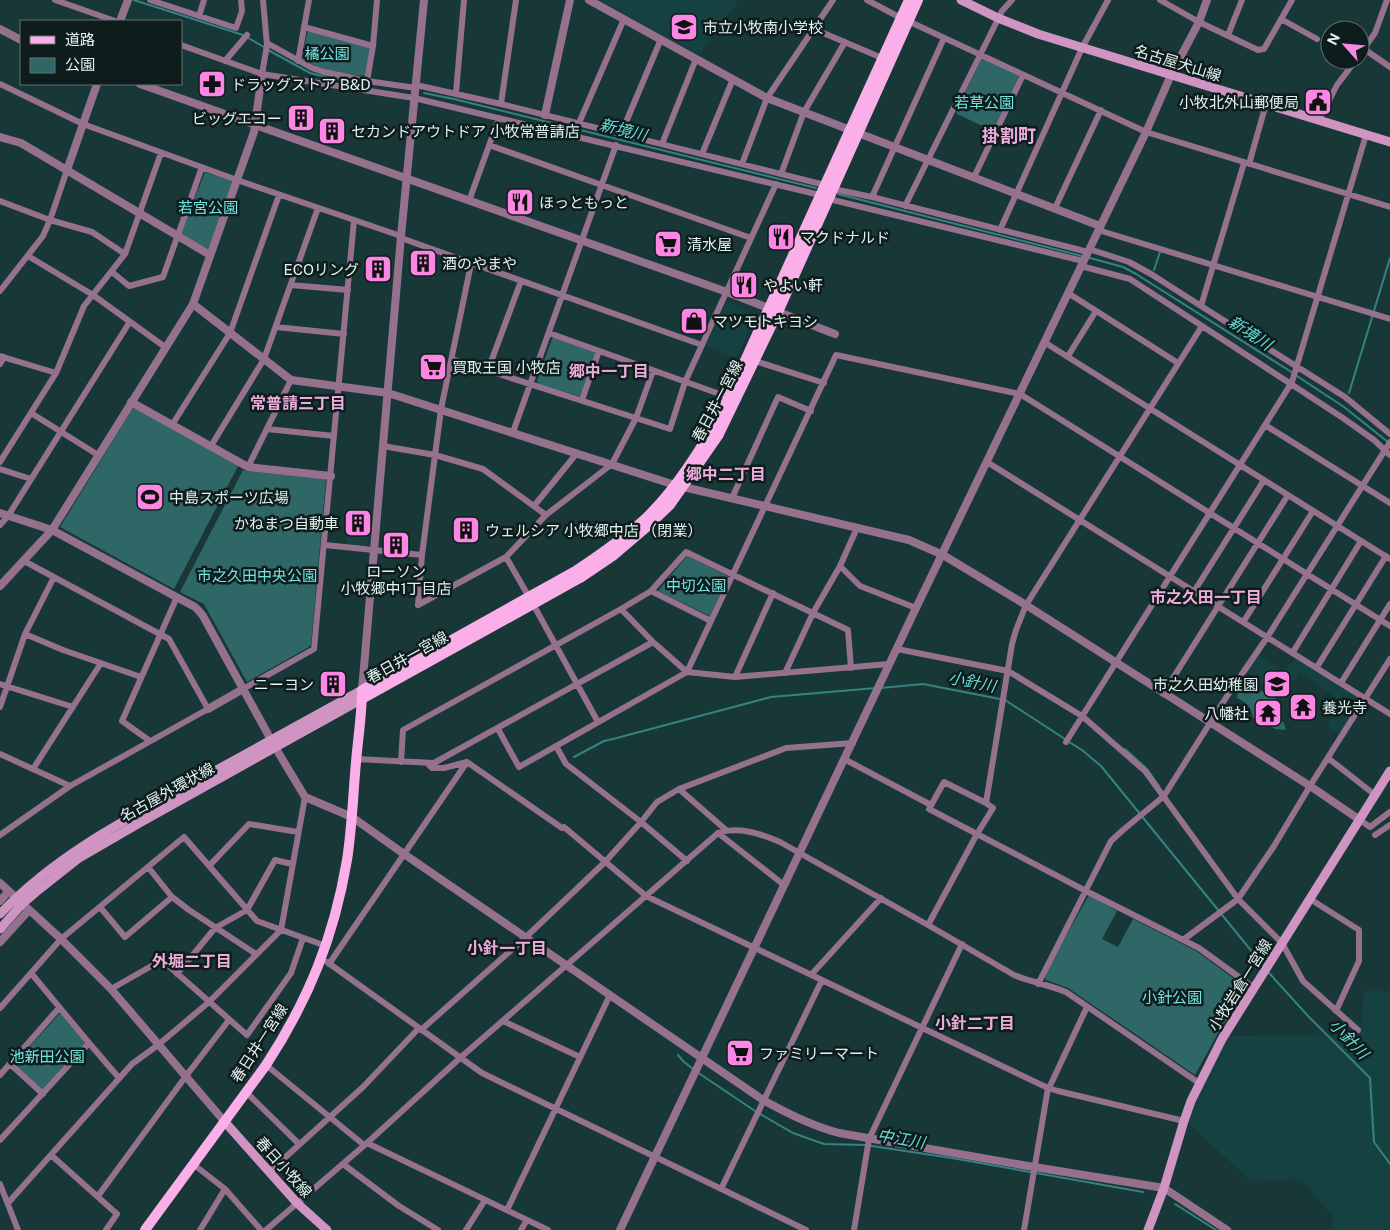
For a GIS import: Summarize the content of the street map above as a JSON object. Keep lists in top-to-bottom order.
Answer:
{
  "streets": {
    "main road": [
      "名古屋犬山線",
      "春日井一宮線",
      "名古屋外環状線",
      "小牧岩倉一宮線",
      "春日小牧線"
    ]
  },
  "crossings": [
    ["春日井一宮線", "名古屋外環状線"],
    ["春日井一宮線", "春日小牧線"]
  ],
  "districts": [
    "掛割町",
    "郷中一丁目",
    "常普請三丁目",
    "郷中二丁目",
    "市之久田一丁目",
    "小針一丁目",
    "外堀二丁目",
    "小針二丁目"
  ],
  "water": ["新境川", "小針川", "中江川"],
  "parks": [
    "橘公園",
    "若草公園",
    "若宮公園",
    "市之久田中央公園",
    "中切公園",
    "小針公園",
    "池新田公園"
  ],
  "places": {
    "school or university": ["市立小牧南小学校", "市之久田幼稚園"],
    "pharmacy": ["ドラッグストア B&D"],
    "public building": ["小牧北外山郵便局"],
    "building": [
      "ビッグエコー",
      "セカンドアウトドア 小牧常普請店",
      "酒のやまや",
      "ECOリング",
      "かねまつ自動車",
      "ウェルシア 小牧郷中店 （閉業）",
      "ローソン 小牧郷中1丁目店",
      "ニーヨン"
    ],
    "restaurant": ["ほっともっと", "マクドナルド", "やよい軒"],
    "supermarket": ["清水屋", "買取王国 小牧店", "ファミリーマート"],
    "shop": ["マツモトキヨシ"],
    "sports": ["中島スポーツ広場"],
    "temple": ["養光寺", "八幡社"]
  },
  "legend": ["道路", "公園"],
  "north": "top left"
}
